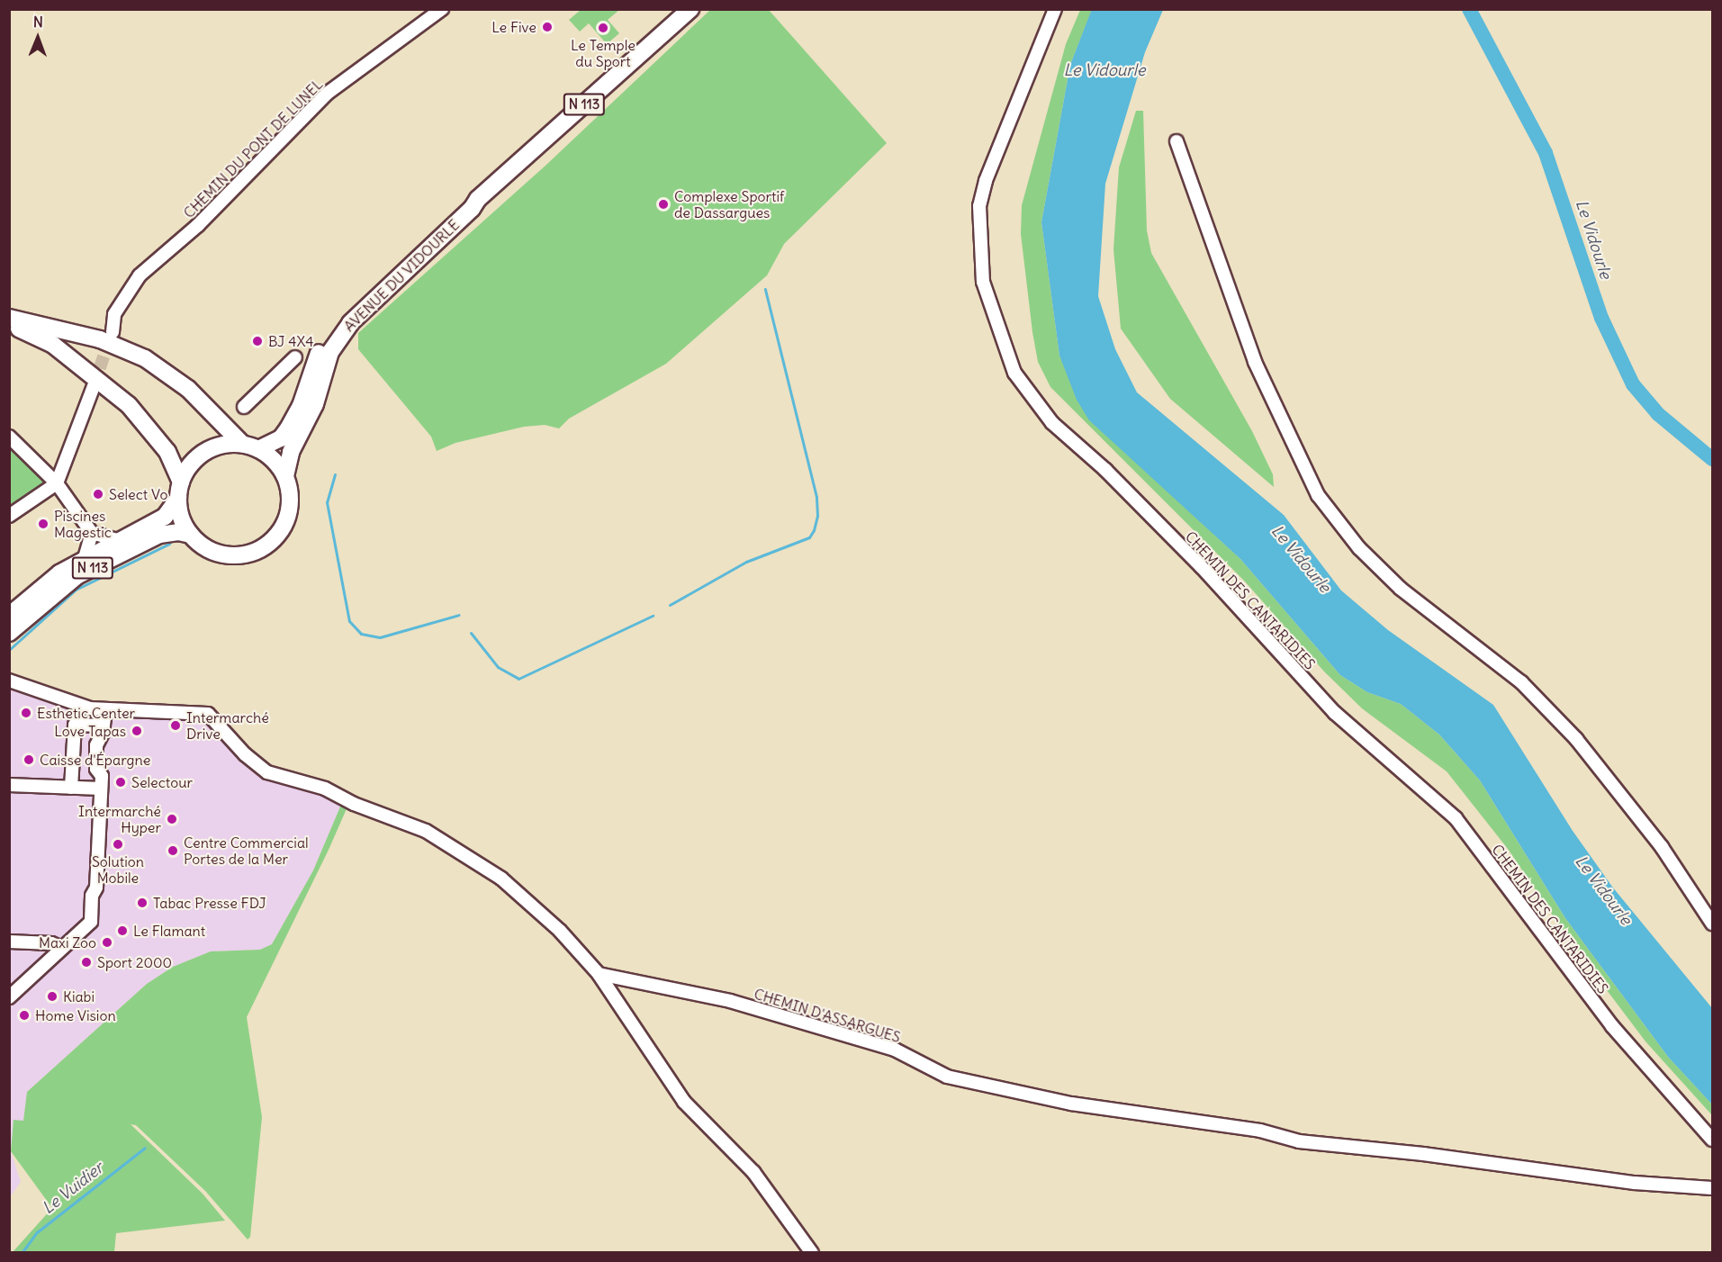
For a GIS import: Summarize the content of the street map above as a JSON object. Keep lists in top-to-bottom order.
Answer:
{
  "streets": {
    "main road": ["N 113", "AVENUE DU VIDOURLE"],
    "street": ["CHEMIN DU PONT DE LUNEL", "CHEMIN DES CANTARIDIES", "CHEMIN D'ASSARGUES"]
  },
  "crossings": [
    ["N 113", "AVENUE DU VIDOURLE"]
  ],
  "water": ["Le Vidourle", "Le Vuidier"],
  "places": [
    "Le Five",
    "Le Temple du Sport",
    "Complexe Sportif de Dassargues",
    "BJ 4X4",
    "Select Vo",
    "Piscines Magestic",
    "Esthetic Center",
    "Intermarché Drive",
    "Love Tapas",
    "Caisse d'Épargne",
    "Selectour",
    "Intermarché Hyper",
    "Solution Mobile",
    "Centre Commercial Portes de la Mer",
    "Tabac Presse FDJ",
    "Le Flamant",
    "Maxi Zoo",
    "Sport 2000",
    "Kiabi",
    "Home Vision"
  ],
  "north": "top"
}
